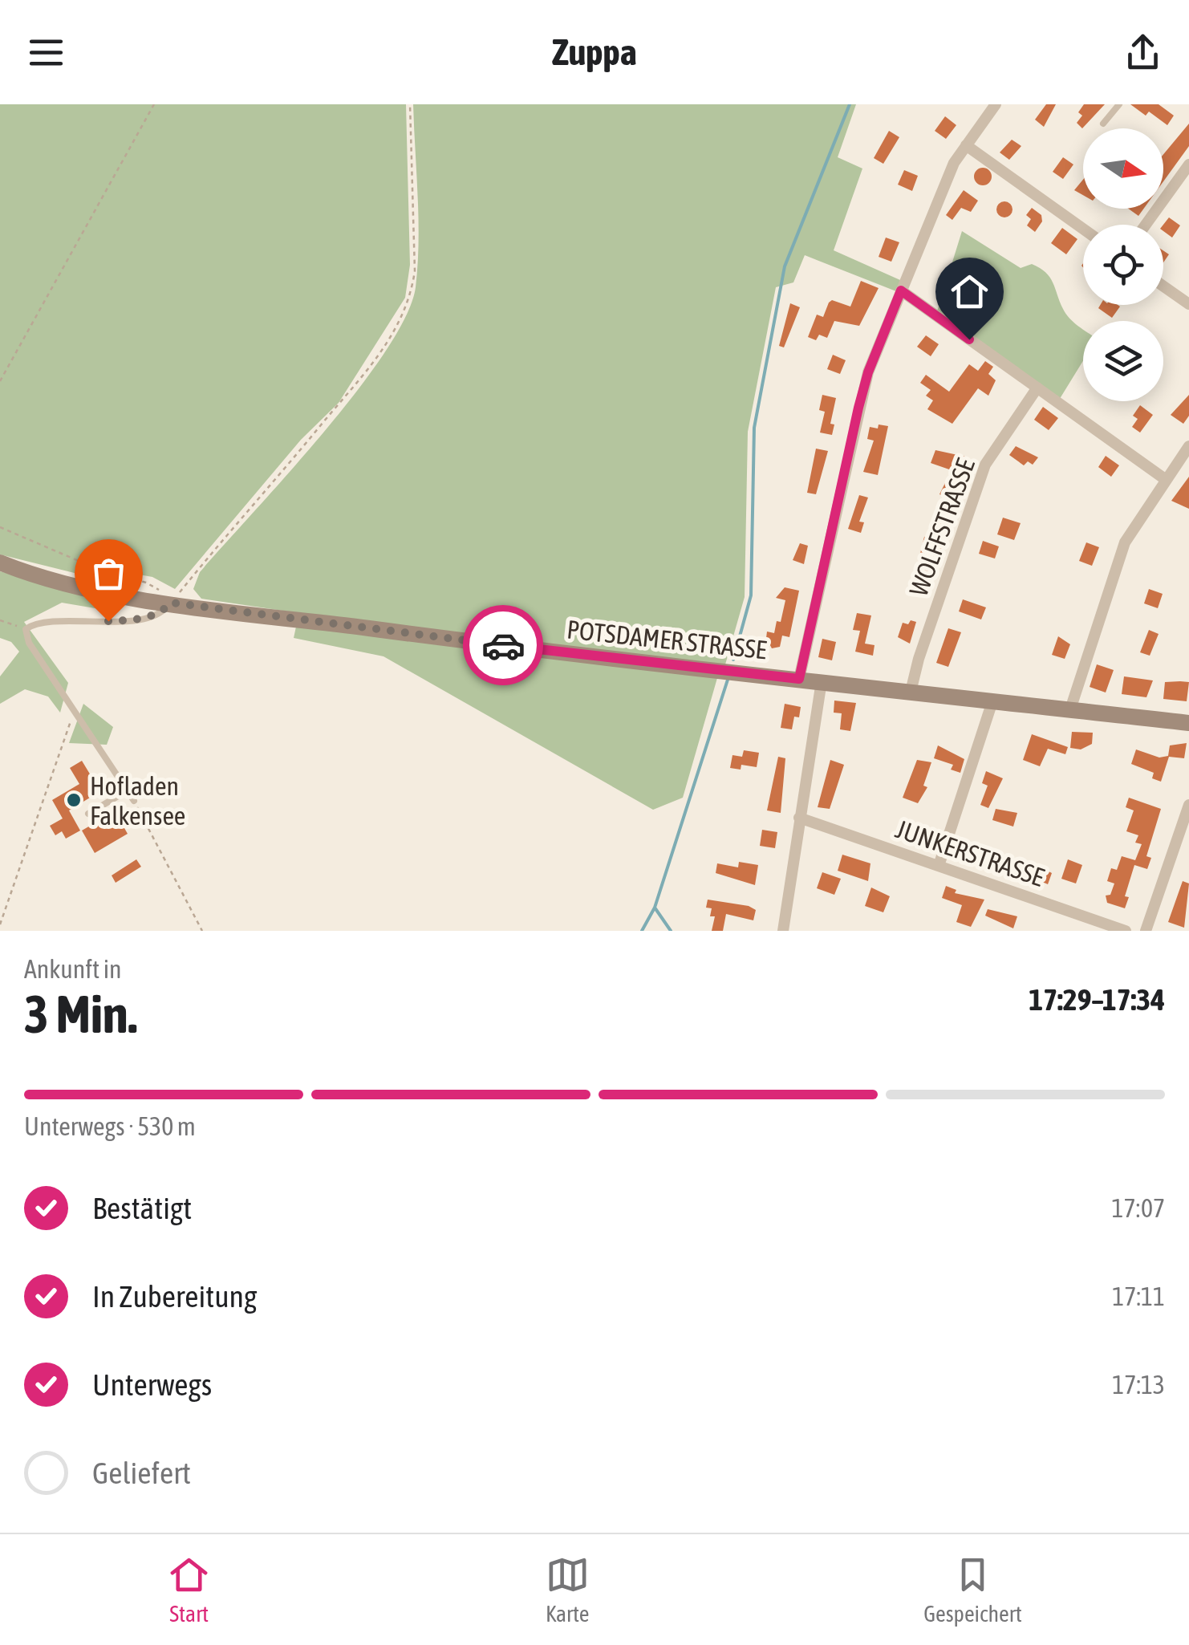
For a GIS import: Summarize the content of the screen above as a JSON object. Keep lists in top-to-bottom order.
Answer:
{
  "streets": {
    "street": ["WOLFFSTRASSE", "POTSDAMER STRASSE", "JUNKERSTRASSE"]
  },
  "crossings": [
    ["WOLFFSTRASSE", "POTSDAMER STRASSE"]
  ],
  "places": ["Hofladen Falkensee"],
  "north": "right",
  "page": {
    "header": "Zuppa",
    "heading": ["3 Min.", "Ankunft in", "17:29–17:34"],
    "bar": "Unterwegs · 530 m",
    "list": [
      ["Bestätigt", "17:07"],
      ["In Zubereitung", "17:11"],
      ["Unterwegs", "17:13"],
      "Geliefert"
    ],
    "tabs": ["Start", "Karte", "Gespeichert"]
  }
}
